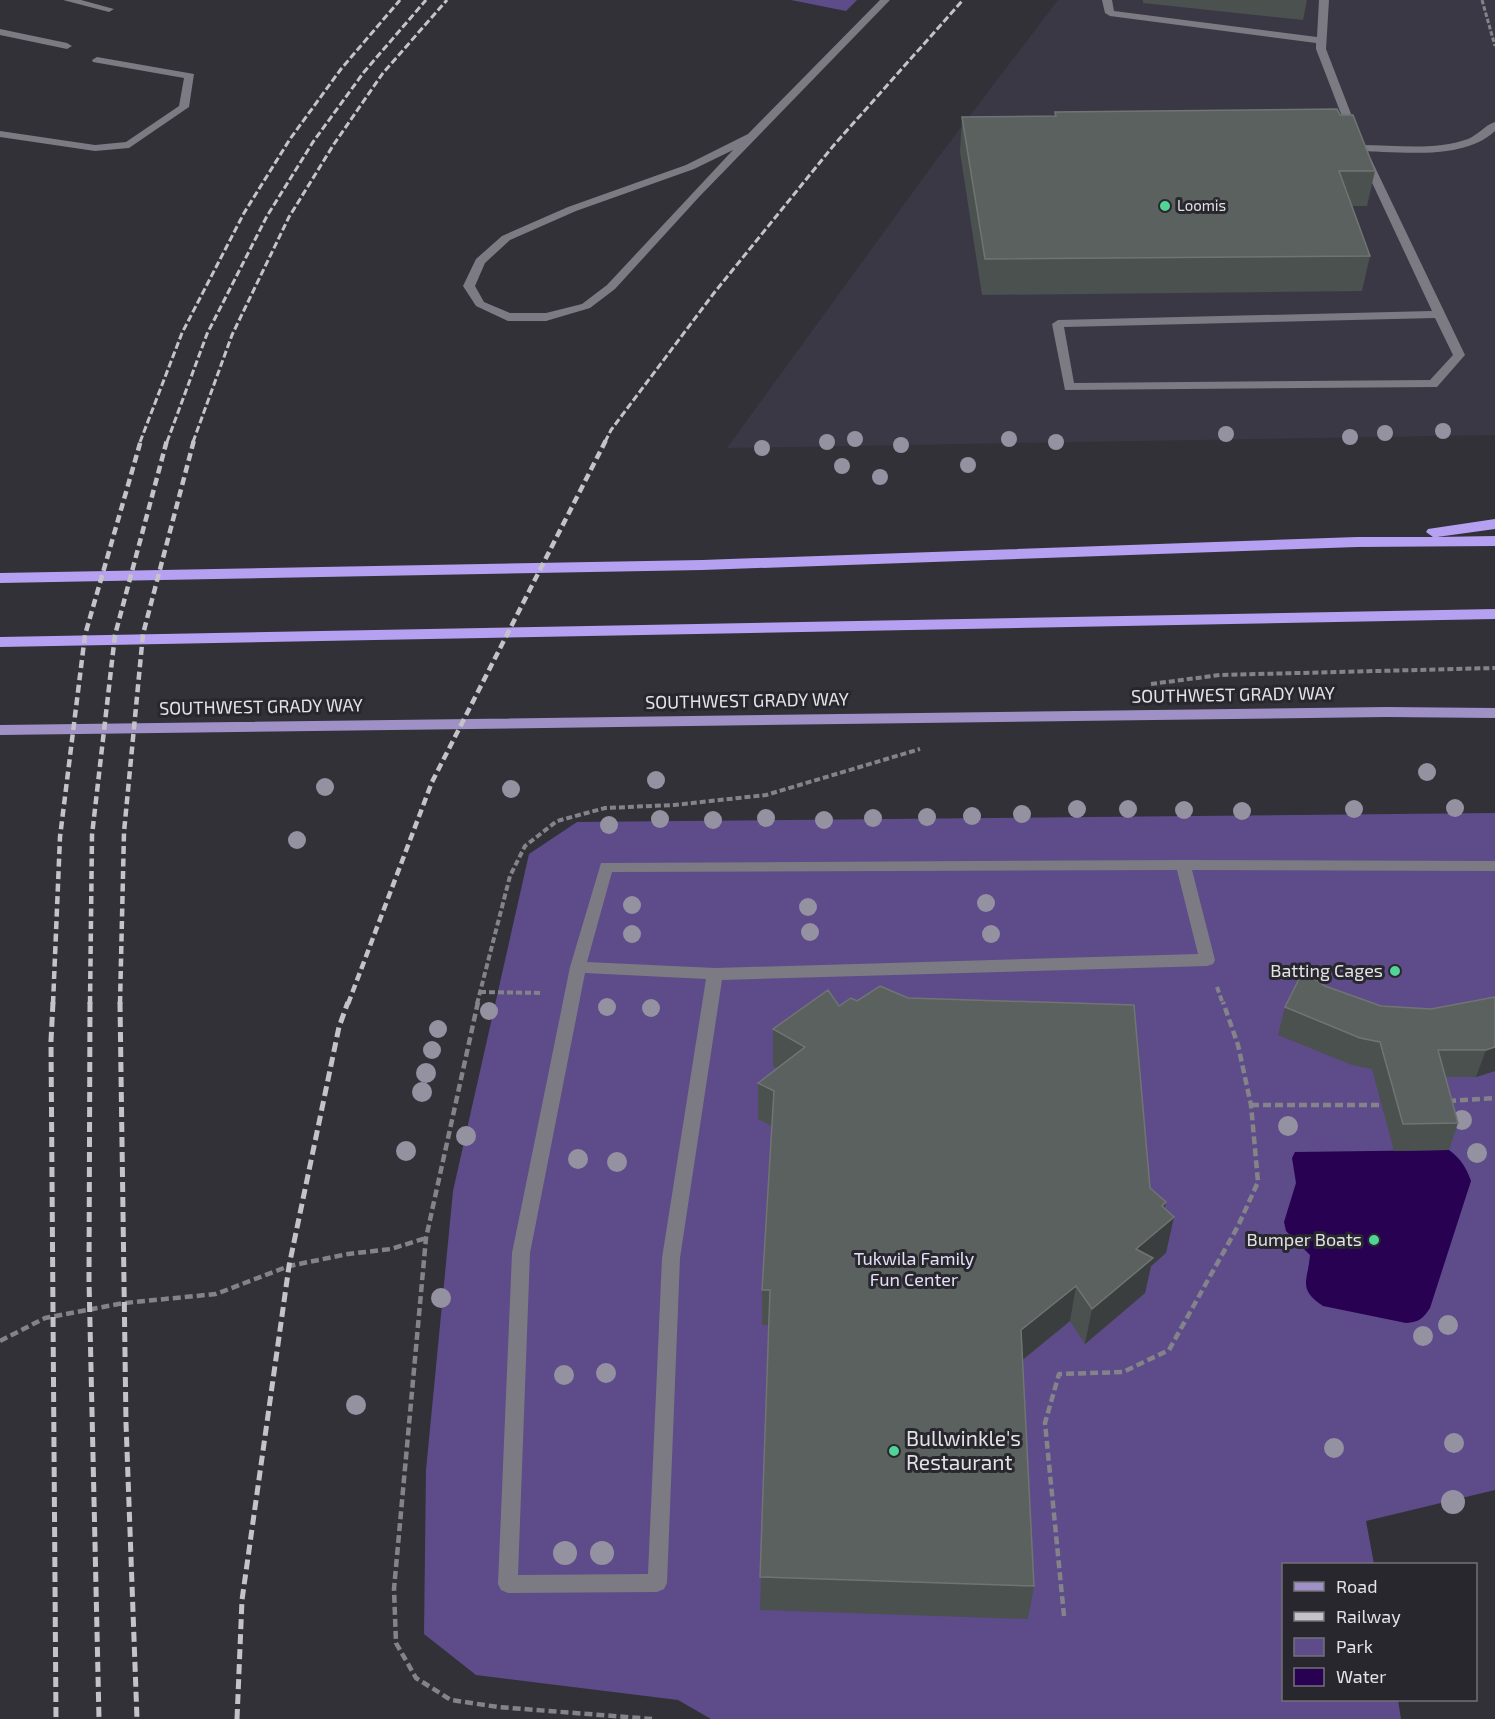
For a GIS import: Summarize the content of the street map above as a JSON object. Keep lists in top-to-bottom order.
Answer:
{
  "streets": {
    "main road": ["SOUTHWEST GRADY WAY"]
  },
  "parks": ["Tukwila Family Fun Center"],
  "places": [
    "Loomis",
    "Batting Cages",
    "Bumper Boats",
    "Bullwinkle's Restaurant"
  ],
  "legend": [
    "Road",
    "Railway",
    "Park",
    "Water"
  ]
}
